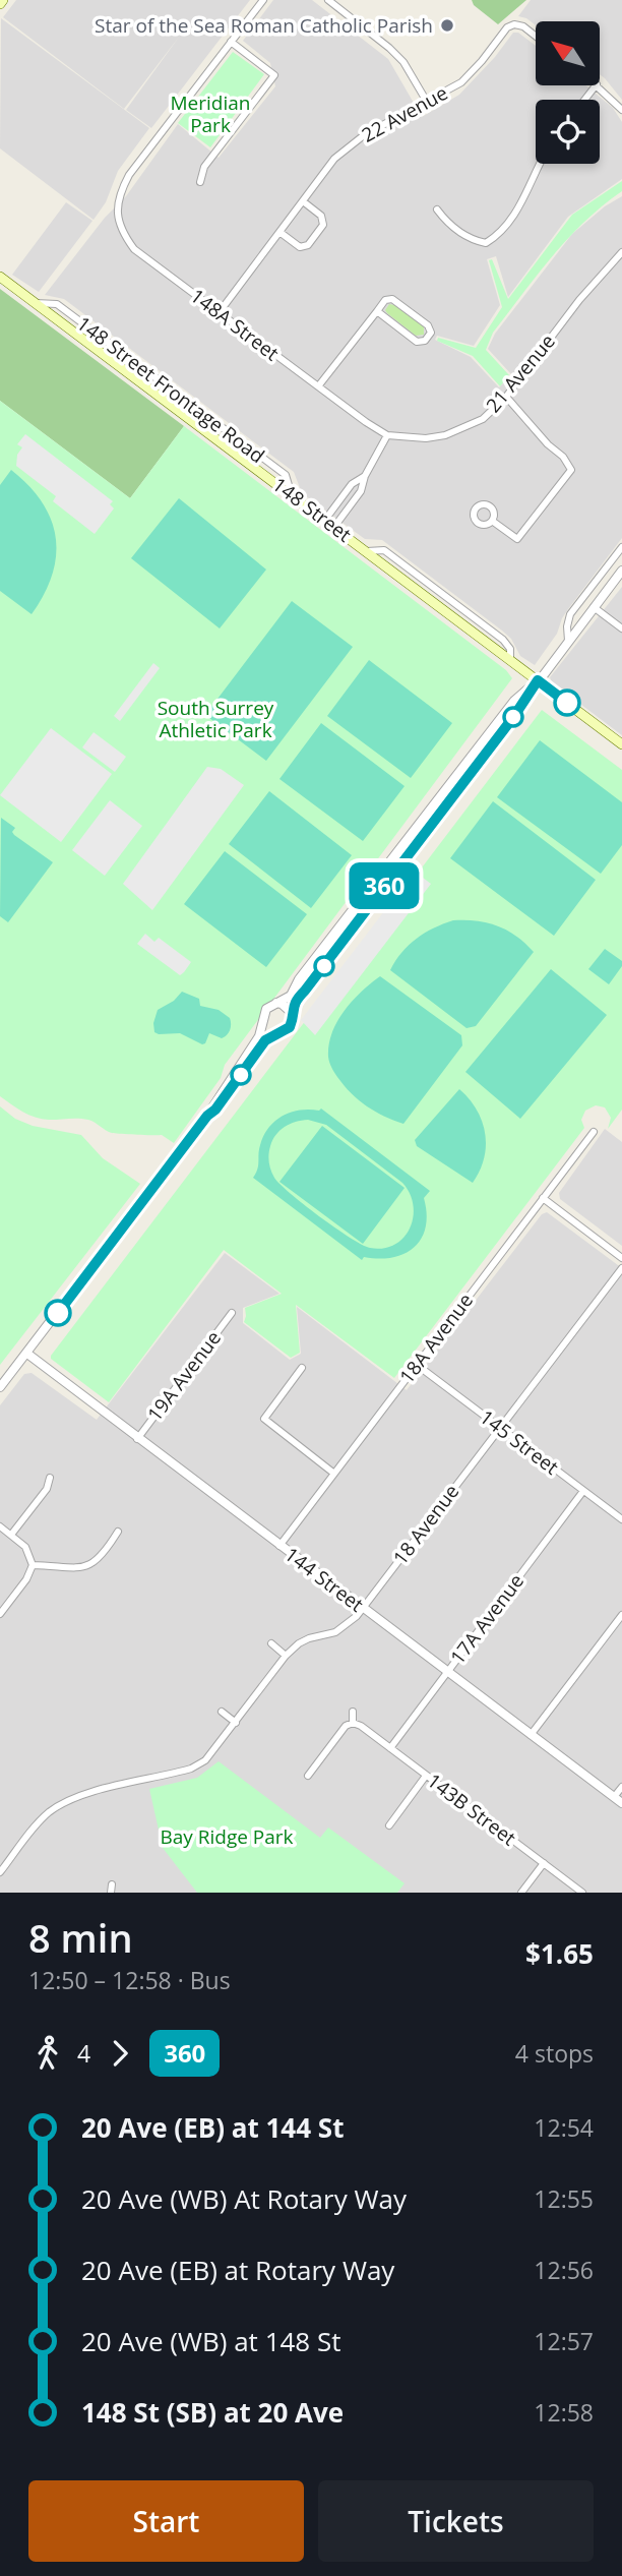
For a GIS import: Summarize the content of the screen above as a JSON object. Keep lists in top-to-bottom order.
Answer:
{
  "streets": {
    "main road": ["148 Street"],
    "street": [
      "22 Avenue",
      "148A Street",
      "21 Avenue",
      "18A Avenue",
      "19A Avenue",
      "145 Street",
      "18 Avenue",
      "144 Street",
      "17A Avenue",
      "143B Street"
    ]
  },
  "crossings": [
    ["22 Avenue", "148A Street"],
    ["148A Street", "21 Avenue"],
    ["18A Avenue", "145 Street"],
    ["18A Avenue", "144 Street"],
    ["19A Avenue", "144 Street"],
    ["145 Street", "18 Avenue"],
    ["145 Street", "17A Avenue"],
    ["18 Avenue", "144 Street"],
    ["144 Street", "17A Avenue"],
    ["17A Avenue", "143B Street"]
  ],
  "parks": ["Meridian Park", "South Surrey Athletic Park", "Bay Ridge Park"],
  "places": ["Star of the Sea Roman Catholic Parish"],
  "lines": ["bus line 360"],
  "north": "top left",
  "page": {
    "on_map": "360",
    "heading": ["8 min", "12:50 – 12:58 · Bus", "$1.65"],
    "legs": ["4", "360", "4 stops"],
    "list": [
      {
        "name": "20 Ave (EB) at 144 St",
        "value": "12:54"
      },
      {
        "name": "20 Ave (WB) At Rotary Way",
        "value": "12:55"
      },
      {
        "name": "20 Ave (EB) at Rotary Way",
        "value": "12:56"
      },
      {
        "name": "20 Ave (WB) at 148 St",
        "value": "12:57"
      },
      {
        "name": "148 St (SB) at 20 Ave",
        "value": "12:58"
      }
    ],
    "buttons": ["Start", "Tickets"]
  }
}
